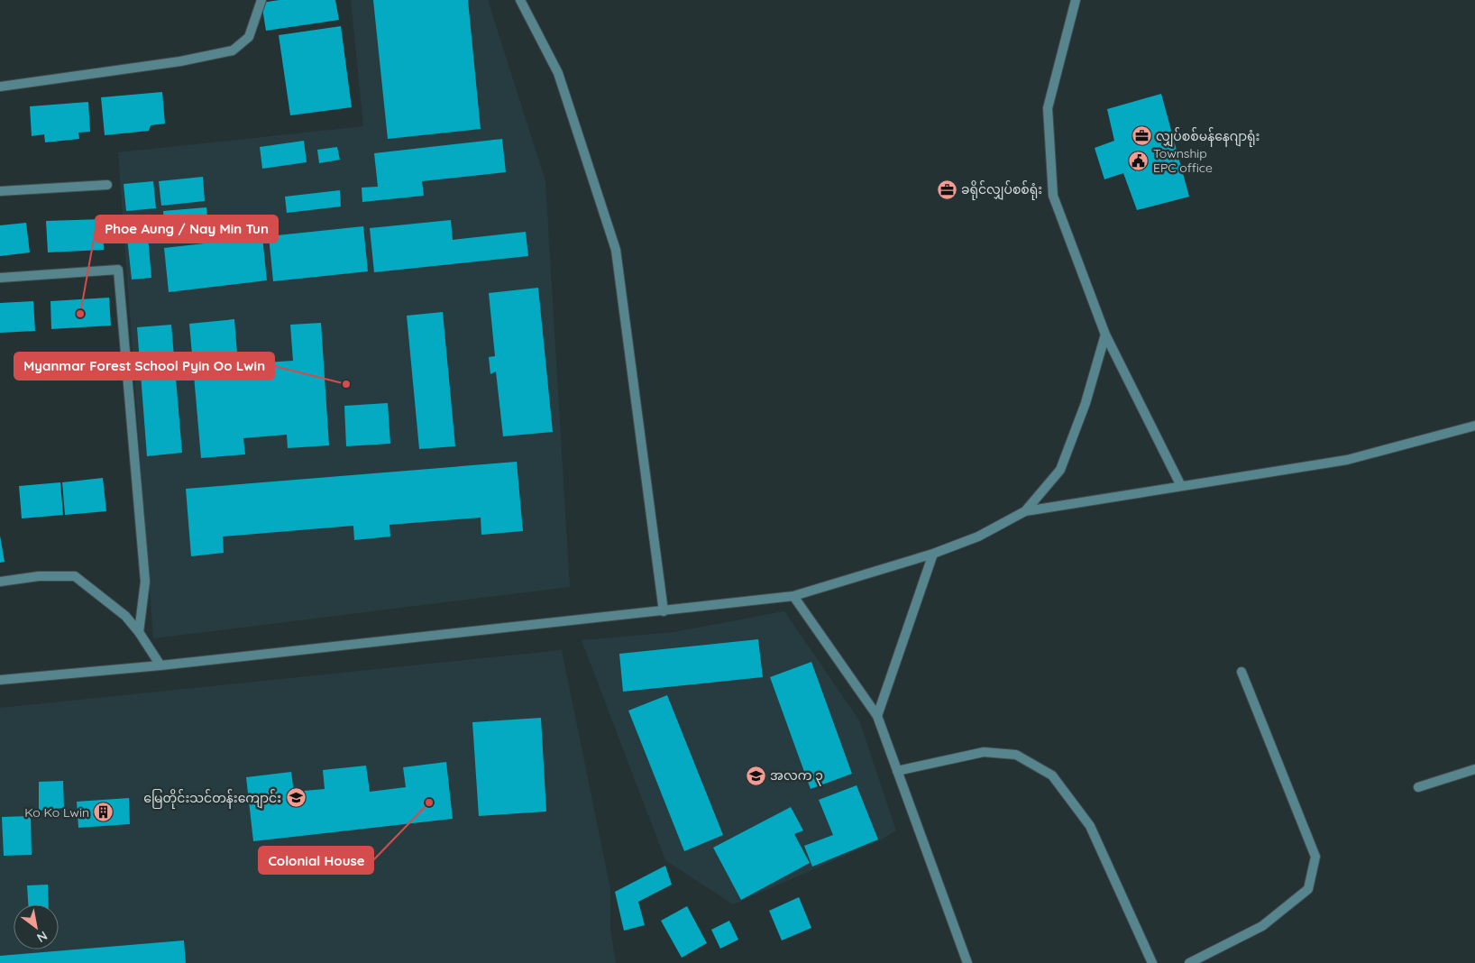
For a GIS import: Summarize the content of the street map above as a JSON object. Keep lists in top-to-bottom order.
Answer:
{
  "places": {
    "office": ["လျှပ်စစ်မန်နေဂျာရုံး", "ခရိုင်လျှပ်စစ်ရုံး"],
    "public building": ["Township EPC office"],
    "other": ["Phoe Aung / Nay Min Tun", "Myanmar Forest School Pyin Oo Lwin", "Colonial House"],
    "school or university": ["အလက ၃", "မြေတိုင်းသင်တန်းကျောင်း"],
    "building": ["Ko Ko Lwin"]
  },
  "north": "bottom right"
}
